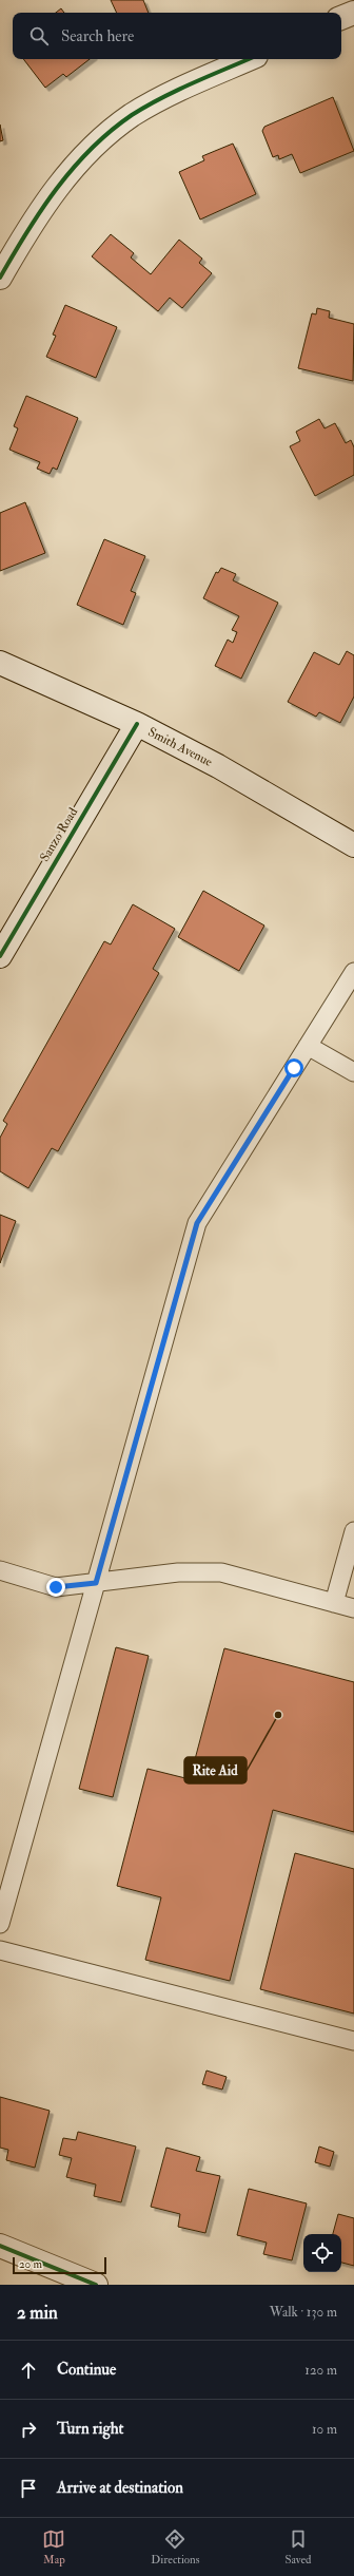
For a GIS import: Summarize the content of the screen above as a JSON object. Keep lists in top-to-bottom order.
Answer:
{
  "streets": {
    "street": ["Smith Avenue", "Sanzo Road"]
  },
  "crossings": [
    ["Smith Avenue", "Sanzo Road"]
  ],
  "places": ["Rite Aid"],
  "scale_bar": "20 m",
  "page": {
    "search": "Search here",
    "scale": "20 m",
    "heading": ["2 min", "Walk · 130 m"],
    "list": [
      ["Continue", "120 m"],
      ["Turn right", "10 m"],
      "Arrive at destination"
    ],
    "nav": ["Map", "Directions", "Saved"]
  }
}
